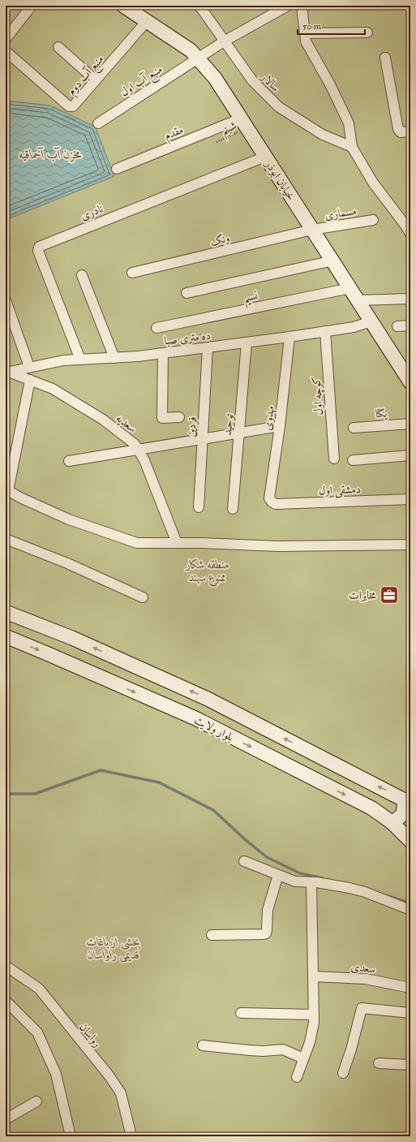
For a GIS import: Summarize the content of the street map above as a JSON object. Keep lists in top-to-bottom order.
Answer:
{
  "streets": {
    "main road": ["خیابان ابوذر", "بلوار ولایت"],
    "street": [
      "منبع آب دوم",
      "منبع آب اول",
      "سالار",
      "مقدم",
      "نادری",
      "مسماری",
      "ونک",
      "نسیم",
      "ده متری صبا",
      "کوچه اول",
      "یکتا",
      "مهدوی",
      "سعدیه",
      "توحید",
      "فردین",
      "دمشقی اول",
      "سعدی",
      "رواسان"
    ],
    "path": ["شبنم"]
  },
  "crossings": [
    ["منبع آب دوم", "خیابان ابوذر"],
    ["منبع آب اول", "سالار"],
    ["منبع آب اول", "خیابان ابوذر"],
    ["شبنم", "مقدم"],
    ["شبنم", "خیابان ابوذر"],
    ["مقدم", "خیابان ابوذر"],
    ["خیابان ابوذر", "نادری"],
    ["خیابان ابوذر", "مسماری"],
    ["خیابان ابوذر", "ونک"],
    ["خیابان ابوذر", "نسیم"],
    ["خیابان ابوذر", "ده متری صبا"],
    ["نادری", "ده متری صبا"],
    ["مسماری", "ونک"],
    ["ده متری صبا", "کوچه اول"],
    ["ده متری صبا", "مهدوی"],
    ["ده متری صبا", "سعدیه"],
    ["ده متری صبا", "توحید"],
    ["ده متری صبا", "فردین"],
    ["مهدوی", "دمشقی اول"]
  ],
  "water": ["مخزن آب آخماقیه"],
  "parks": ["منطقه شکار ممنوع سهند", "بخشی از باغات قدیمی راواسان"],
  "places": {
    "office": ["مخابرات"]
  },
  "scale_bar": "50 m"
}
